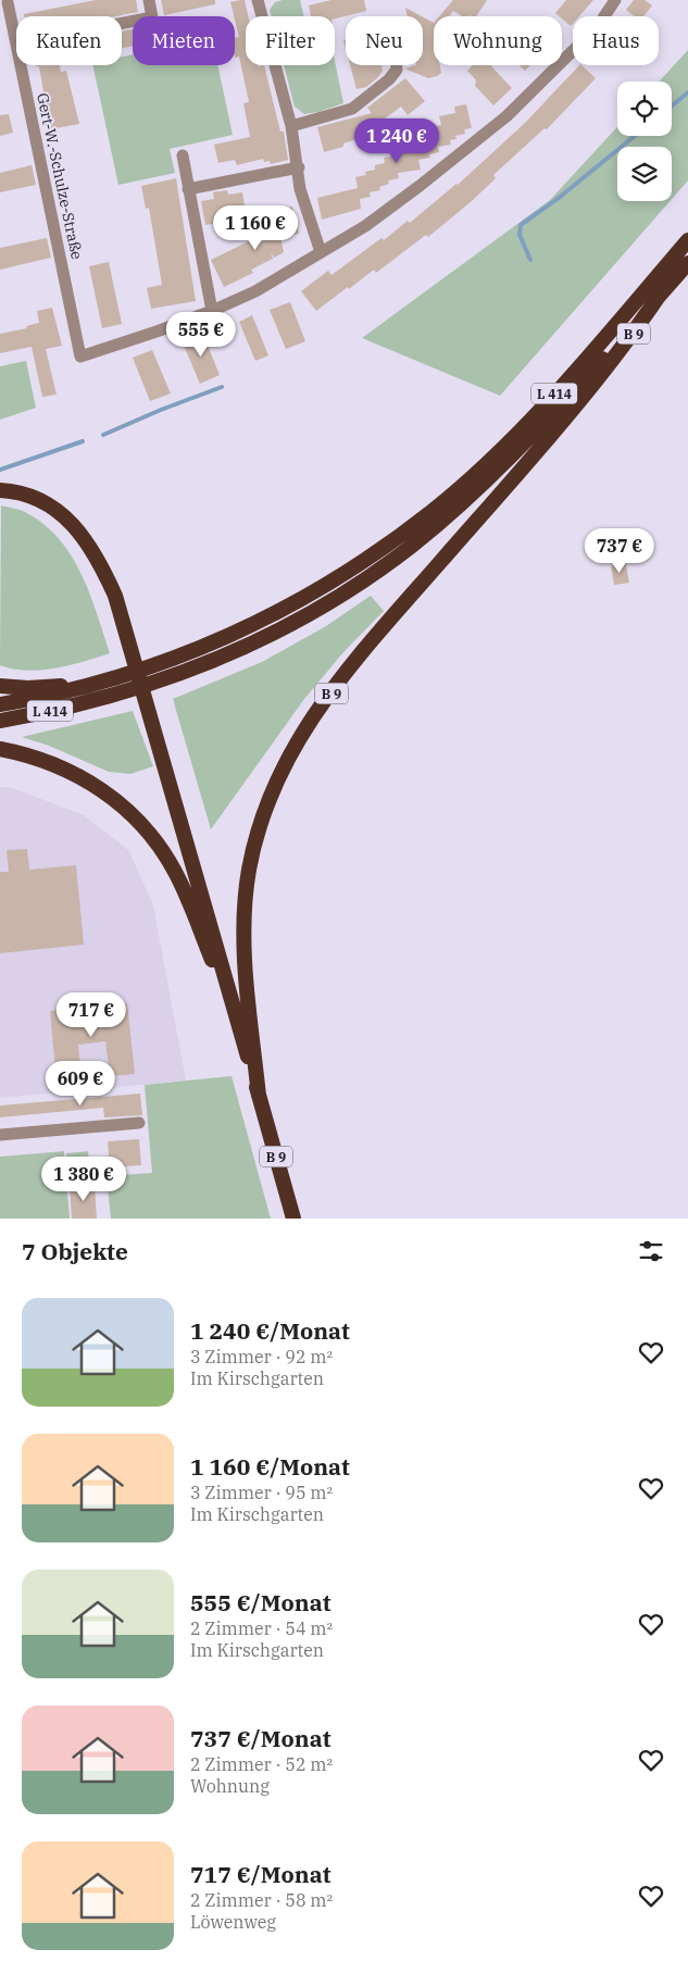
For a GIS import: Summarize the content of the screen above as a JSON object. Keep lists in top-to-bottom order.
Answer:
{
  "streets": {
    "highway": ["B 9", "L 414"],
    "street": ["Gert-W.-Schulze-Straße"]
  },
  "crossings": [
    ["B 9", "L 414"]
  ],
  "page": {
    "chip": [
      "Kaufen",
      "Mieten",
      "Filter",
      "Neu",
      "Wohnung",
      "Haus"
    ],
    "price": [
      "1 240 €",
      "1 160 €",
      "555 €",
      "737 €",
      "717 €",
      "609 €",
      "1 380 €"
    ],
    "heading": "7 Objekte",
    "list": [
      {
        "name": "1 240 €/Monat",
        "note": "3 Zimmer · 92 m² · Im Kirschgarten"
      },
      {
        "name": "1 160 €/Monat",
        "note": "3 Zimmer · 95 m² · Im Kirschgarten"
      },
      {
        "name": "555 €/Monat",
        "note": "2 Zimmer · 54 m² · Im Kirschgarten"
      },
      {
        "name": "737 €/Monat",
        "note": "2 Zimmer · 52 m² · Wohnung"
      },
      {
        "name": "717 €/Monat",
        "note": "2 Zimmer · 58 m² · Löwenweg"
      }
    ]
  }
}
